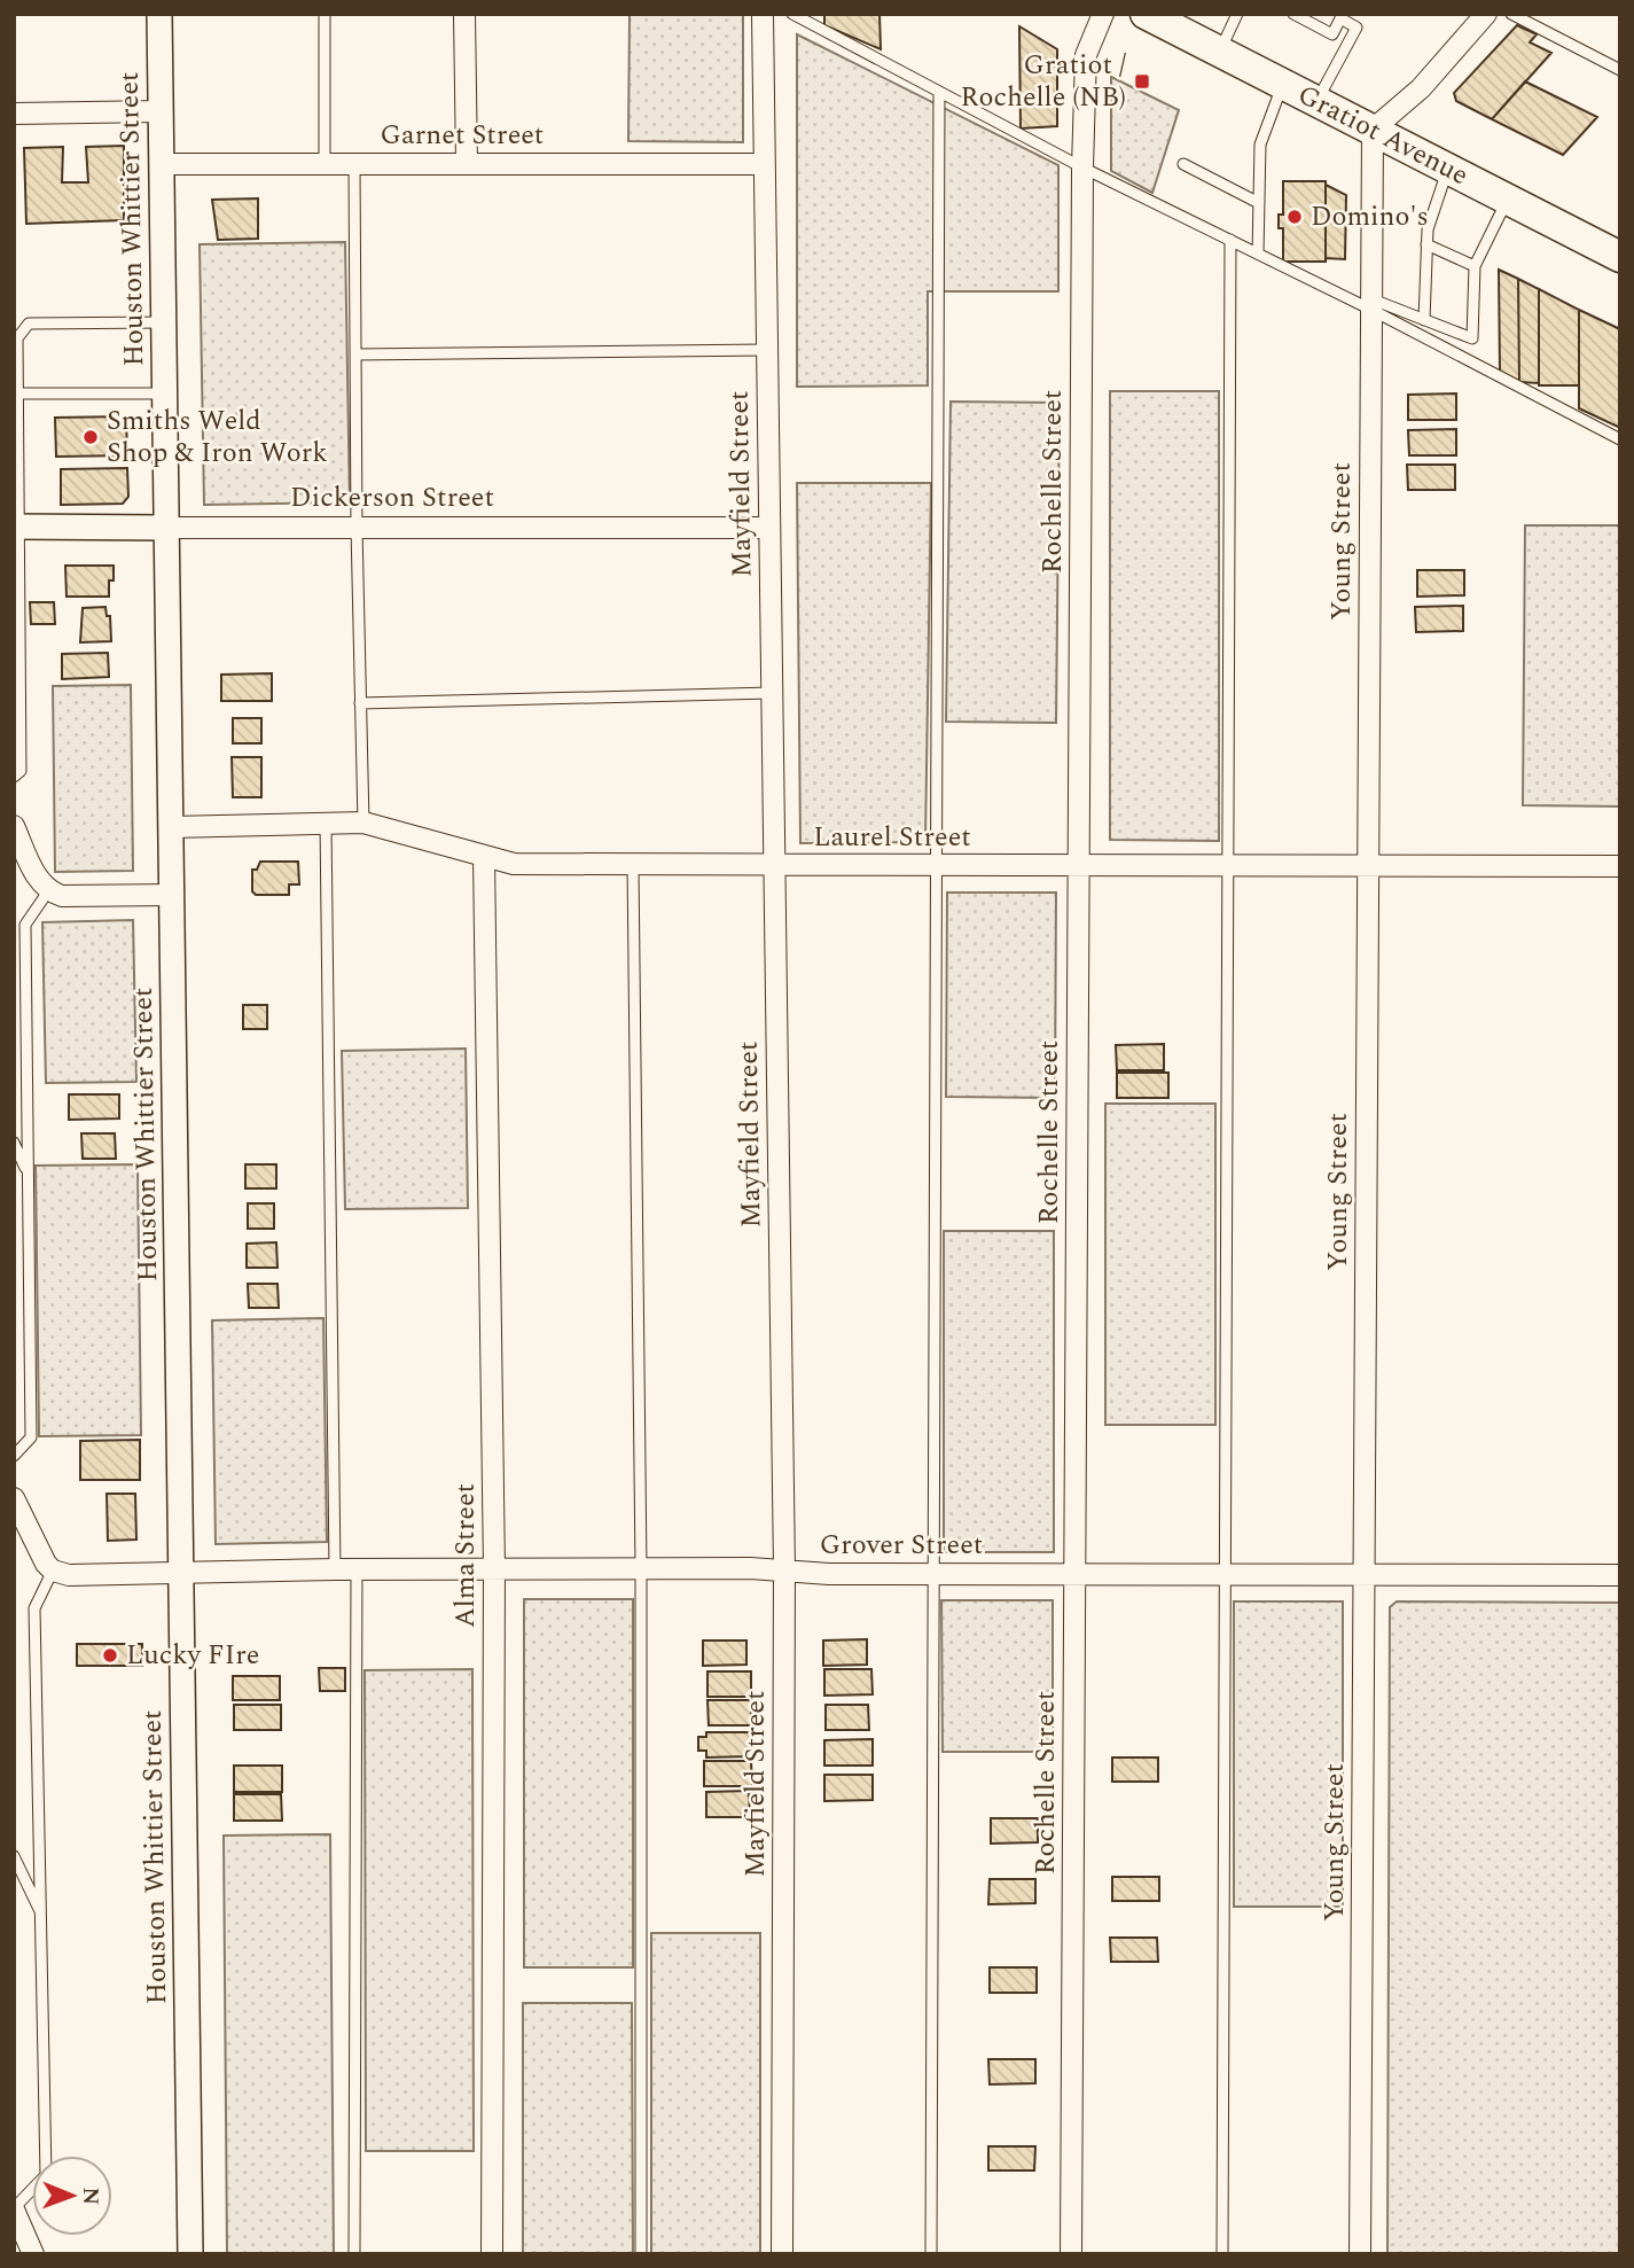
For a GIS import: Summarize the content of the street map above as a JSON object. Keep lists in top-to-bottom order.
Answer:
{
  "streets": {
    "main road": ["Gratiot Avenue"],
    "street": [
      "Garnet Street",
      "Houston Whittier Street",
      "Rochelle Street",
      "Mayfield Street",
      "Dickerson Street",
      "Young Street",
      "Laurel Street",
      "Grover Street",
      "Alma Street"
    ]
  },
  "crossings": [
    ["Garnet Street", "Houston Whittier Street"],
    ["Garnet Street", "Mayfield Street"],
    ["Gratiot Avenue", "Young Street"],
    ["Houston Whittier Street", "Dickerson Street"],
    ["Houston Whittier Street", "Laurel Street"],
    ["Houston Whittier Street", "Grover Street"],
    ["Rochelle Street", "Laurel Street"],
    ["Rochelle Street", "Grover Street"],
    ["Mayfield Street", "Dickerson Street"],
    ["Mayfield Street", "Laurel Street"],
    ["Mayfield Street", "Grover Street"],
    ["Young Street", "Laurel Street"],
    ["Young Street", "Grover Street"],
    ["Laurel Street", "Alma Street"],
    ["Grover Street", "Alma Street"]
  ],
  "places": {
    "transit": ["Gratiot / Rochelle (NB)"],
    "other": ["Domino's", "Smiths Weld Shop & Iron Work", "Lucky FIre"]
  },
  "north": "right"
}
